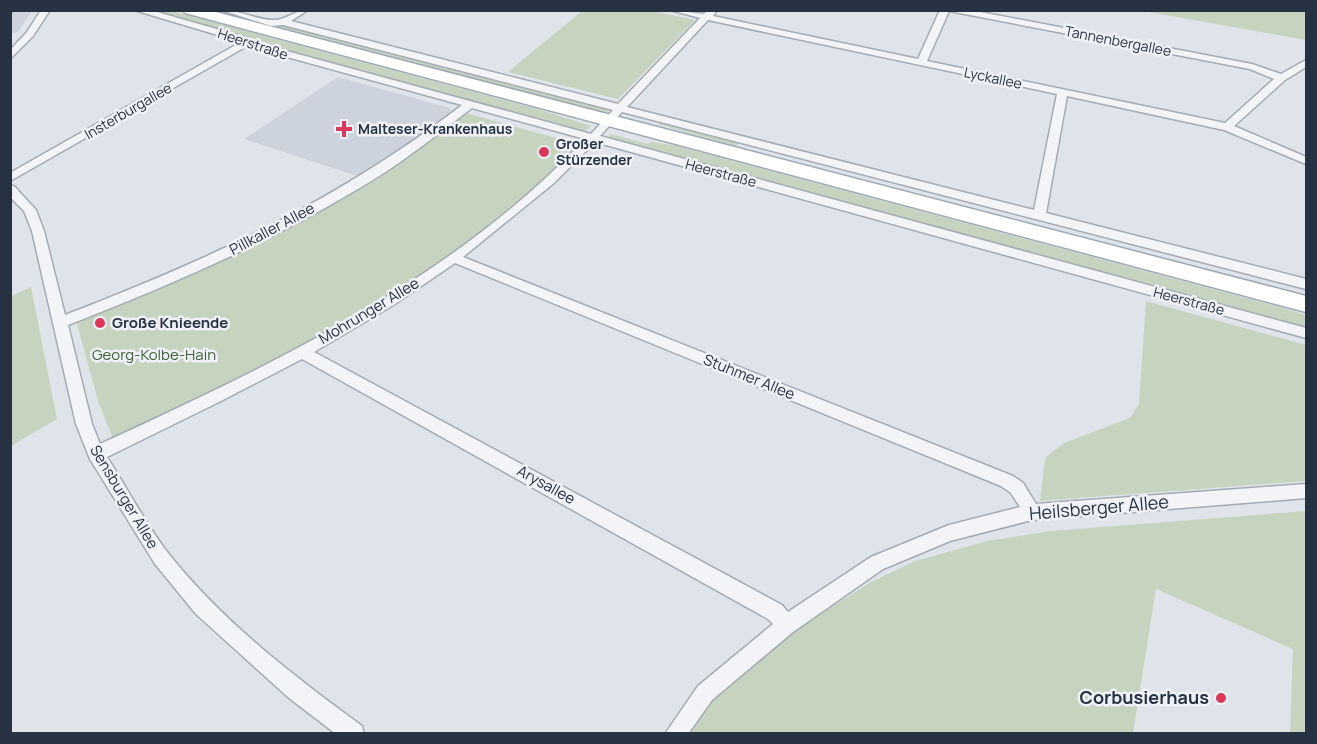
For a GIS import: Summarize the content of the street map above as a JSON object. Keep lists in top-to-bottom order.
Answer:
{
  "streets": {
    "main road": ["Heerstraße"],
    "street": [
      "Tannenbergallee",
      "Lyckallee",
      "Insterburgallee",
      "Pillkaller Allee",
      "Mohrunger Allee",
      "Stuhmer Allee",
      "Arysallee",
      "Sensburger Allee",
      "Heilsberger Allee"
    ]
  },
  "crossings": [
    ["Heerstraße", "Insterburgallee"],
    ["Heerstraße", "Pillkaller Allee"],
    ["Heerstraße", "Mohrunger Allee"],
    ["Lyckallee", "Mohrunger Allee"],
    ["Pillkaller Allee", "Sensburger Allee"],
    ["Mohrunger Allee", "Stuhmer Allee"],
    ["Mohrunger Allee", "Arysallee"],
    ["Mohrunger Allee", "Sensburger Allee"],
    ["Stuhmer Allee", "Heilsberger Allee"],
    ["Arysallee", "Heilsberger Allee"]
  ],
  "parks": ["Georg-Kolbe-Hain"],
  "places": {
    "health": ["Malteser-Krankenhaus"],
    "other": ["Großer Stürzender", "Große Knieende", "Corbusierhaus"]
  }
}
